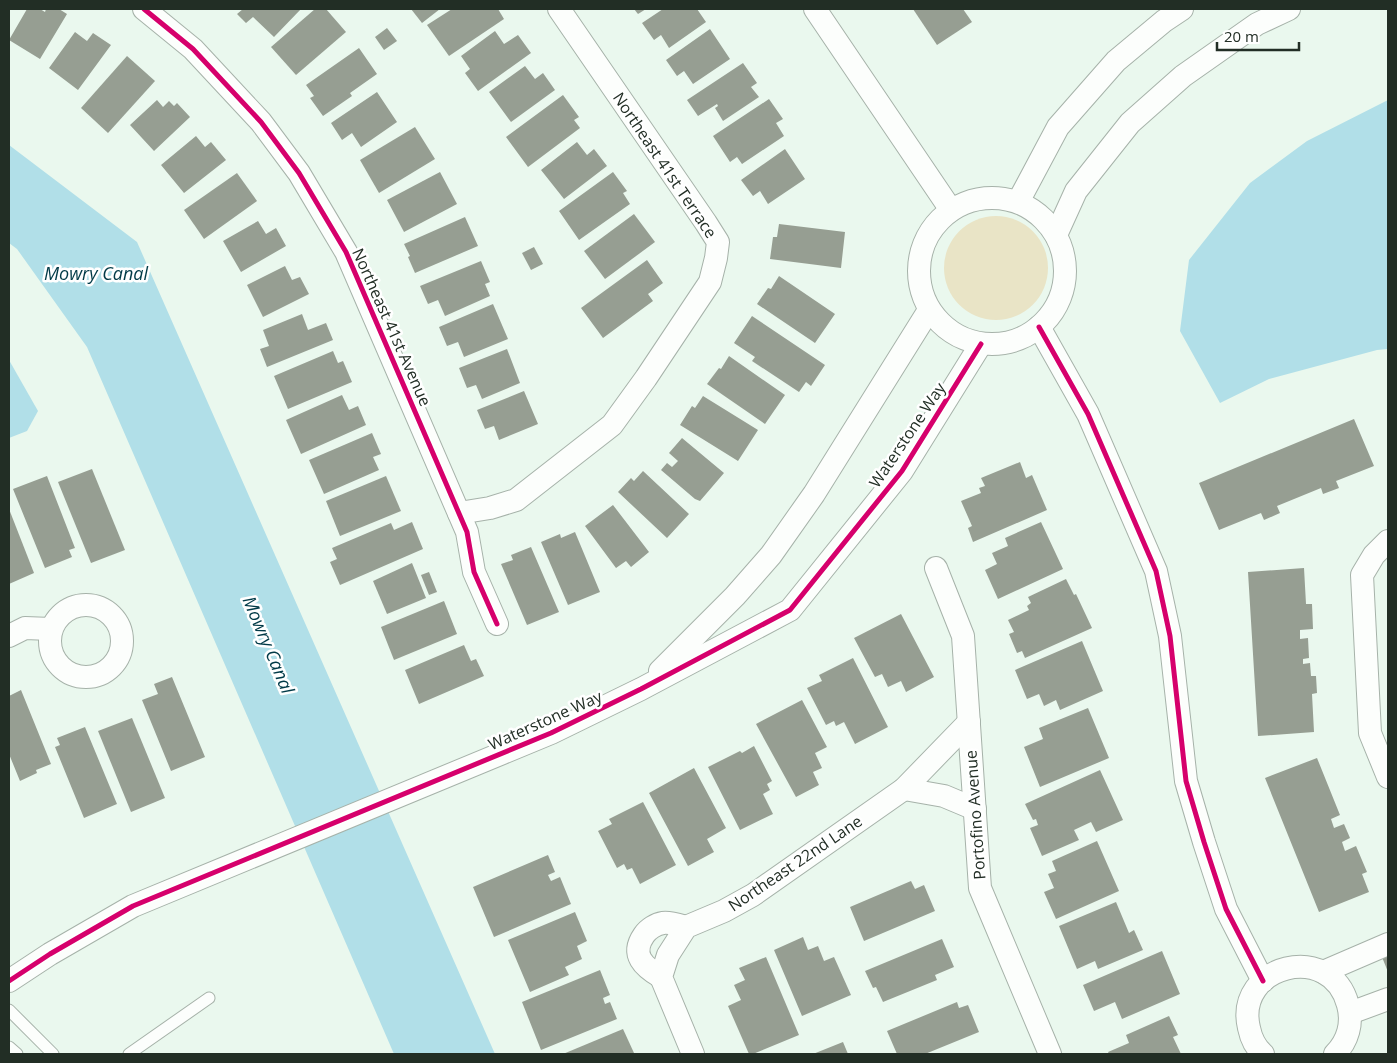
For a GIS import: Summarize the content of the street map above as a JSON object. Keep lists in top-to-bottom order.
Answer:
{
  "streets": {
    "street": [
      "Northeast 41st Terrace",
      "Northeast 41st Avenue",
      "Waterstone Way",
      "Portofino Avenue",
      "Northeast 22nd Lane"
    ]
  },
  "crossings": [
    ["Northeast 41st Terrace", "Northeast 41st Avenue"],
    ["Portofino Avenue", "Northeast 22nd Lane"]
  ],
  "water": ["Mowry Canal"],
  "scale_bar": "20 m"
}
